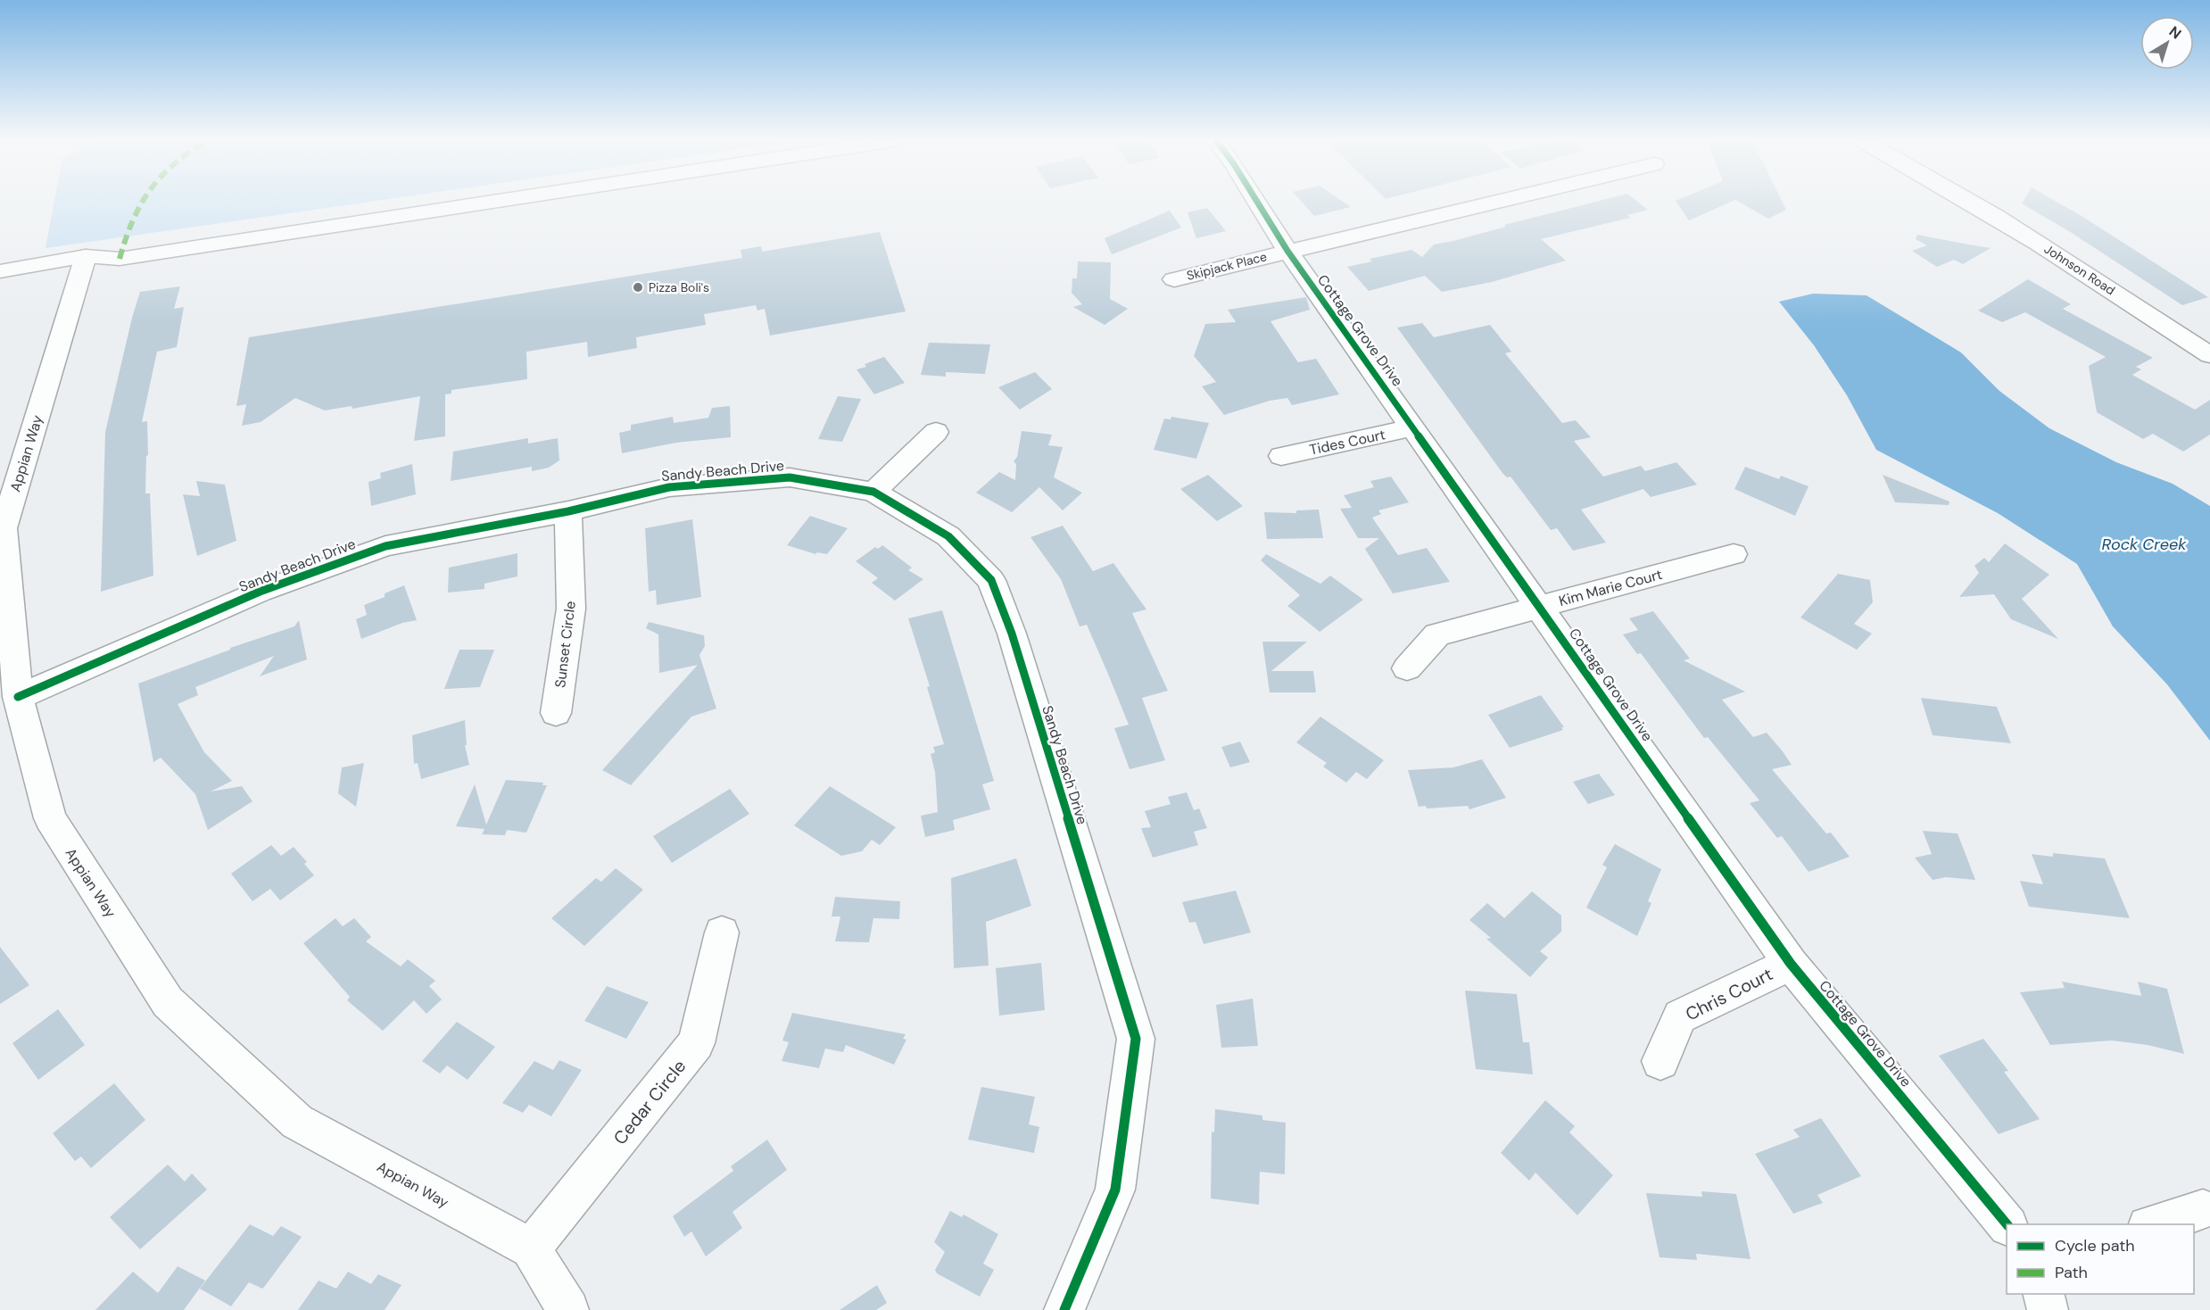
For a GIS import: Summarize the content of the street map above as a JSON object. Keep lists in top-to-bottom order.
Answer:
{
  "streets": {
    "street": [
      "Skipjack Place",
      "Johnson Road",
      "Cottage Grove Drive",
      "Tides Court",
      "Appian Way",
      "Sandy Beach Drive",
      "Kim Marie Court",
      "Sunset Circle",
      "Chris Court",
      "Cedar Circle"
    ]
  },
  "crossings": [
    ["Skipjack Place", "Cottage Grove Drive"],
    ["Cottage Grove Drive", "Tides Court"],
    ["Cottage Grove Drive", "Kim Marie Court"],
    ["Cottage Grove Drive", "Chris Court"],
    ["Appian Way", "Sandy Beach Drive"],
    ["Appian Way", "Cedar Circle"],
    ["Sandy Beach Drive", "Sunset Circle"]
  ],
  "water": ["Rock Creek"],
  "places": ["Pizza Boli's"],
  "legend": ["Cycle path", "Path"],
  "north": "top right"
}
